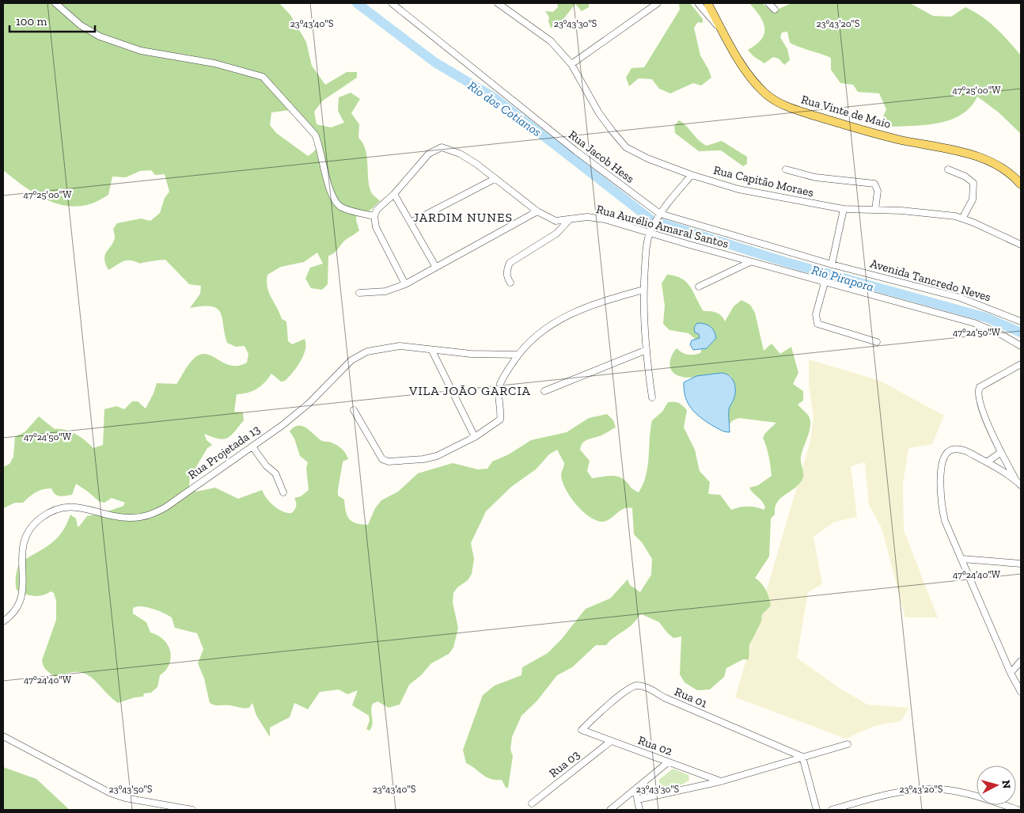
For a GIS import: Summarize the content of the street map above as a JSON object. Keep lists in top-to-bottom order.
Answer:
{
  "streets": {
    "main road": ["Rua Vinte de Maio"],
    "street": [
      "Rua Jacob Hess",
      "Rua Capitão Moraes",
      "Rua Aurélio Amaral Santos",
      "Avenida Tancredo Neves",
      "Rua Projetada 13",
      "Rua 01",
      "Rua 02",
      "Rua 03"
    ]
  },
  "crossings": [
    ["Rua Jacob Hess", "Avenida Tancredo Neves"],
    ["Rua 01", "Rua 02"],
    ["Rua 02", "Rua 03"]
  ],
  "districts": ["JARDIM NUNES", "VILA JOÃO GARCIA"],
  "water": ["Rio dos Cotianos", "Rio Pirapora"],
  "scale_bar": "100 m",
  "north": "right",
  "coordinates": [
    "23°43'40\"S",
    "23°43'30\"S",
    "23°43'20\"S",
    "47°25'00\"W",
    "47°24'50\"W",
    "47°24'40\"W",
    "23°43'50\"S"
  ]
}
